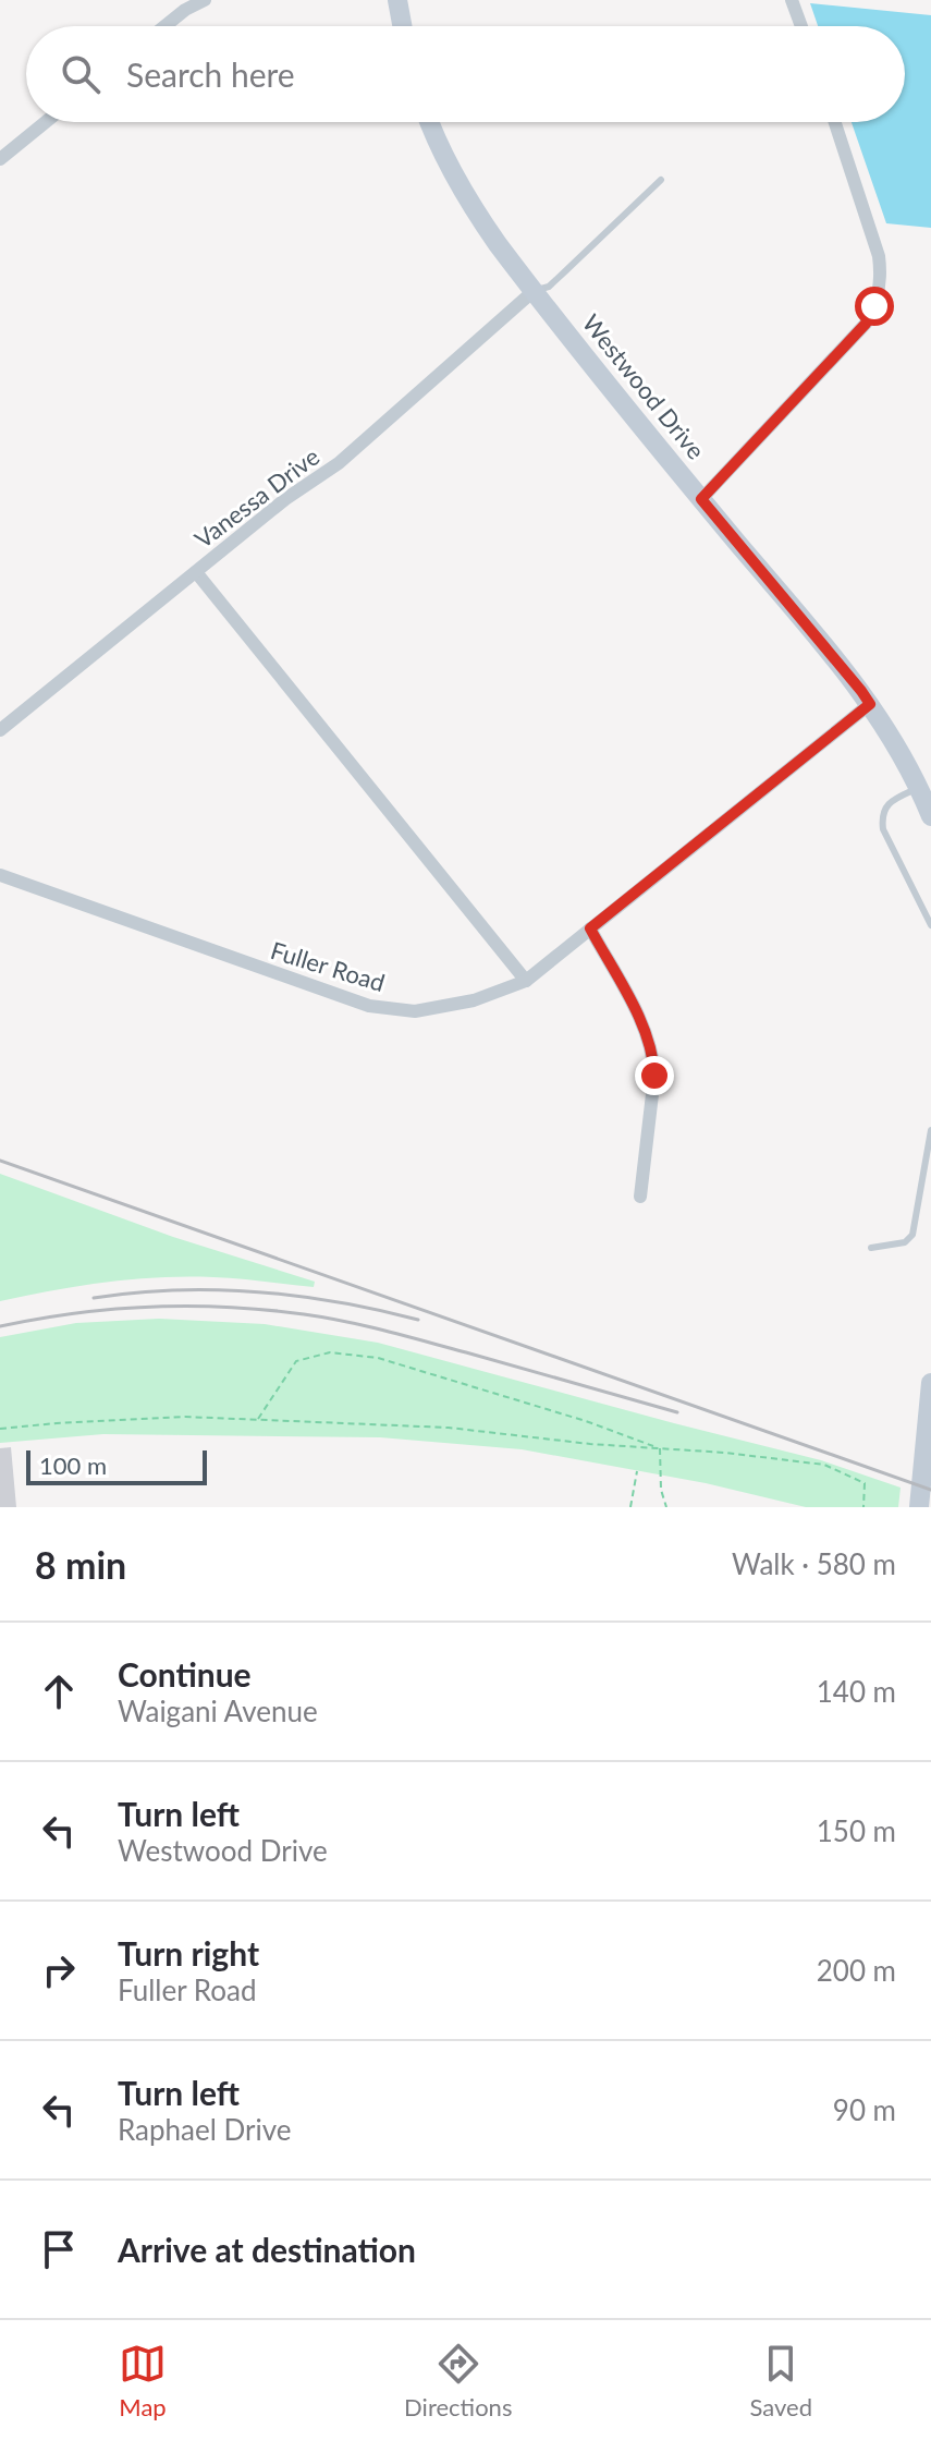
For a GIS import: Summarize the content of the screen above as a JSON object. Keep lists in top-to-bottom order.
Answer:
{
  "streets": {
    "main road": ["Westwood Drive"],
    "street": ["Vanessa Drive", "Fuller Road"]
  },
  "crossings": [
    ["Westwood Drive", "Vanessa Drive"],
    ["Westwood Drive", "Fuller Road"]
  ],
  "scale_bar": "100 m",
  "page": {
    "search": "Search here",
    "scale": "100 m",
    "heading": ["8 min", "Walk · 580 m"],
    "list": [
      ["Continue", "Waigani Avenue", "140 m"],
      ["Turn left", "Westwood Drive", "150 m"],
      ["Turn right", "Fuller Road", "200 m"],
      ["Turn left", "Raphael Drive", "90 m"],
      "Arrive at destination"
    ],
    "nav": ["Map", "Directions", "Saved"]
  }
}
